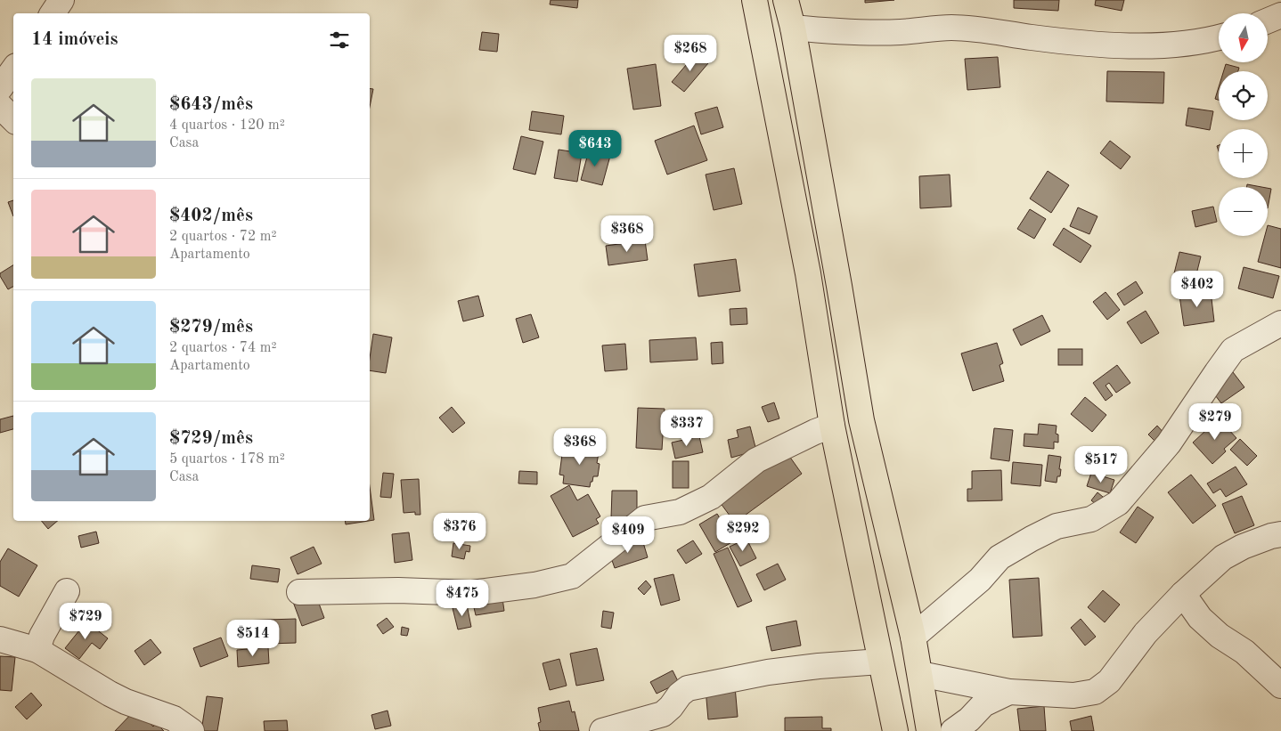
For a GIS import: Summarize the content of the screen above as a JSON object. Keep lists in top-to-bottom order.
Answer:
{
  "north": "bottom",
  "page": {
    "map_buttons": ["+", "−"],
    "heading": "14 imóveis",
    "price": [
      "$268",
      "$643",
      "$368",
      "$402",
      "$279",
      "$337",
      "$368",
      "$517",
      "$376",
      "$292",
      "$409",
      "$475",
      "$729",
      "$514"
    ],
    "list": [
      {
        "name": "$643/mês",
        "note": "4 quartos · 120 m² · Casa"
      },
      {
        "name": "$402/mês",
        "note": "2 quartos · 72 m² · Apartamento"
      },
      {
        "name": "$279/mês",
        "note": "2 quartos · 74 m² · Apartamento"
      },
      {
        "name": "$729/mês",
        "note": "5 quartos · 178 m² · Casa"
      }
    ]
  }
}
